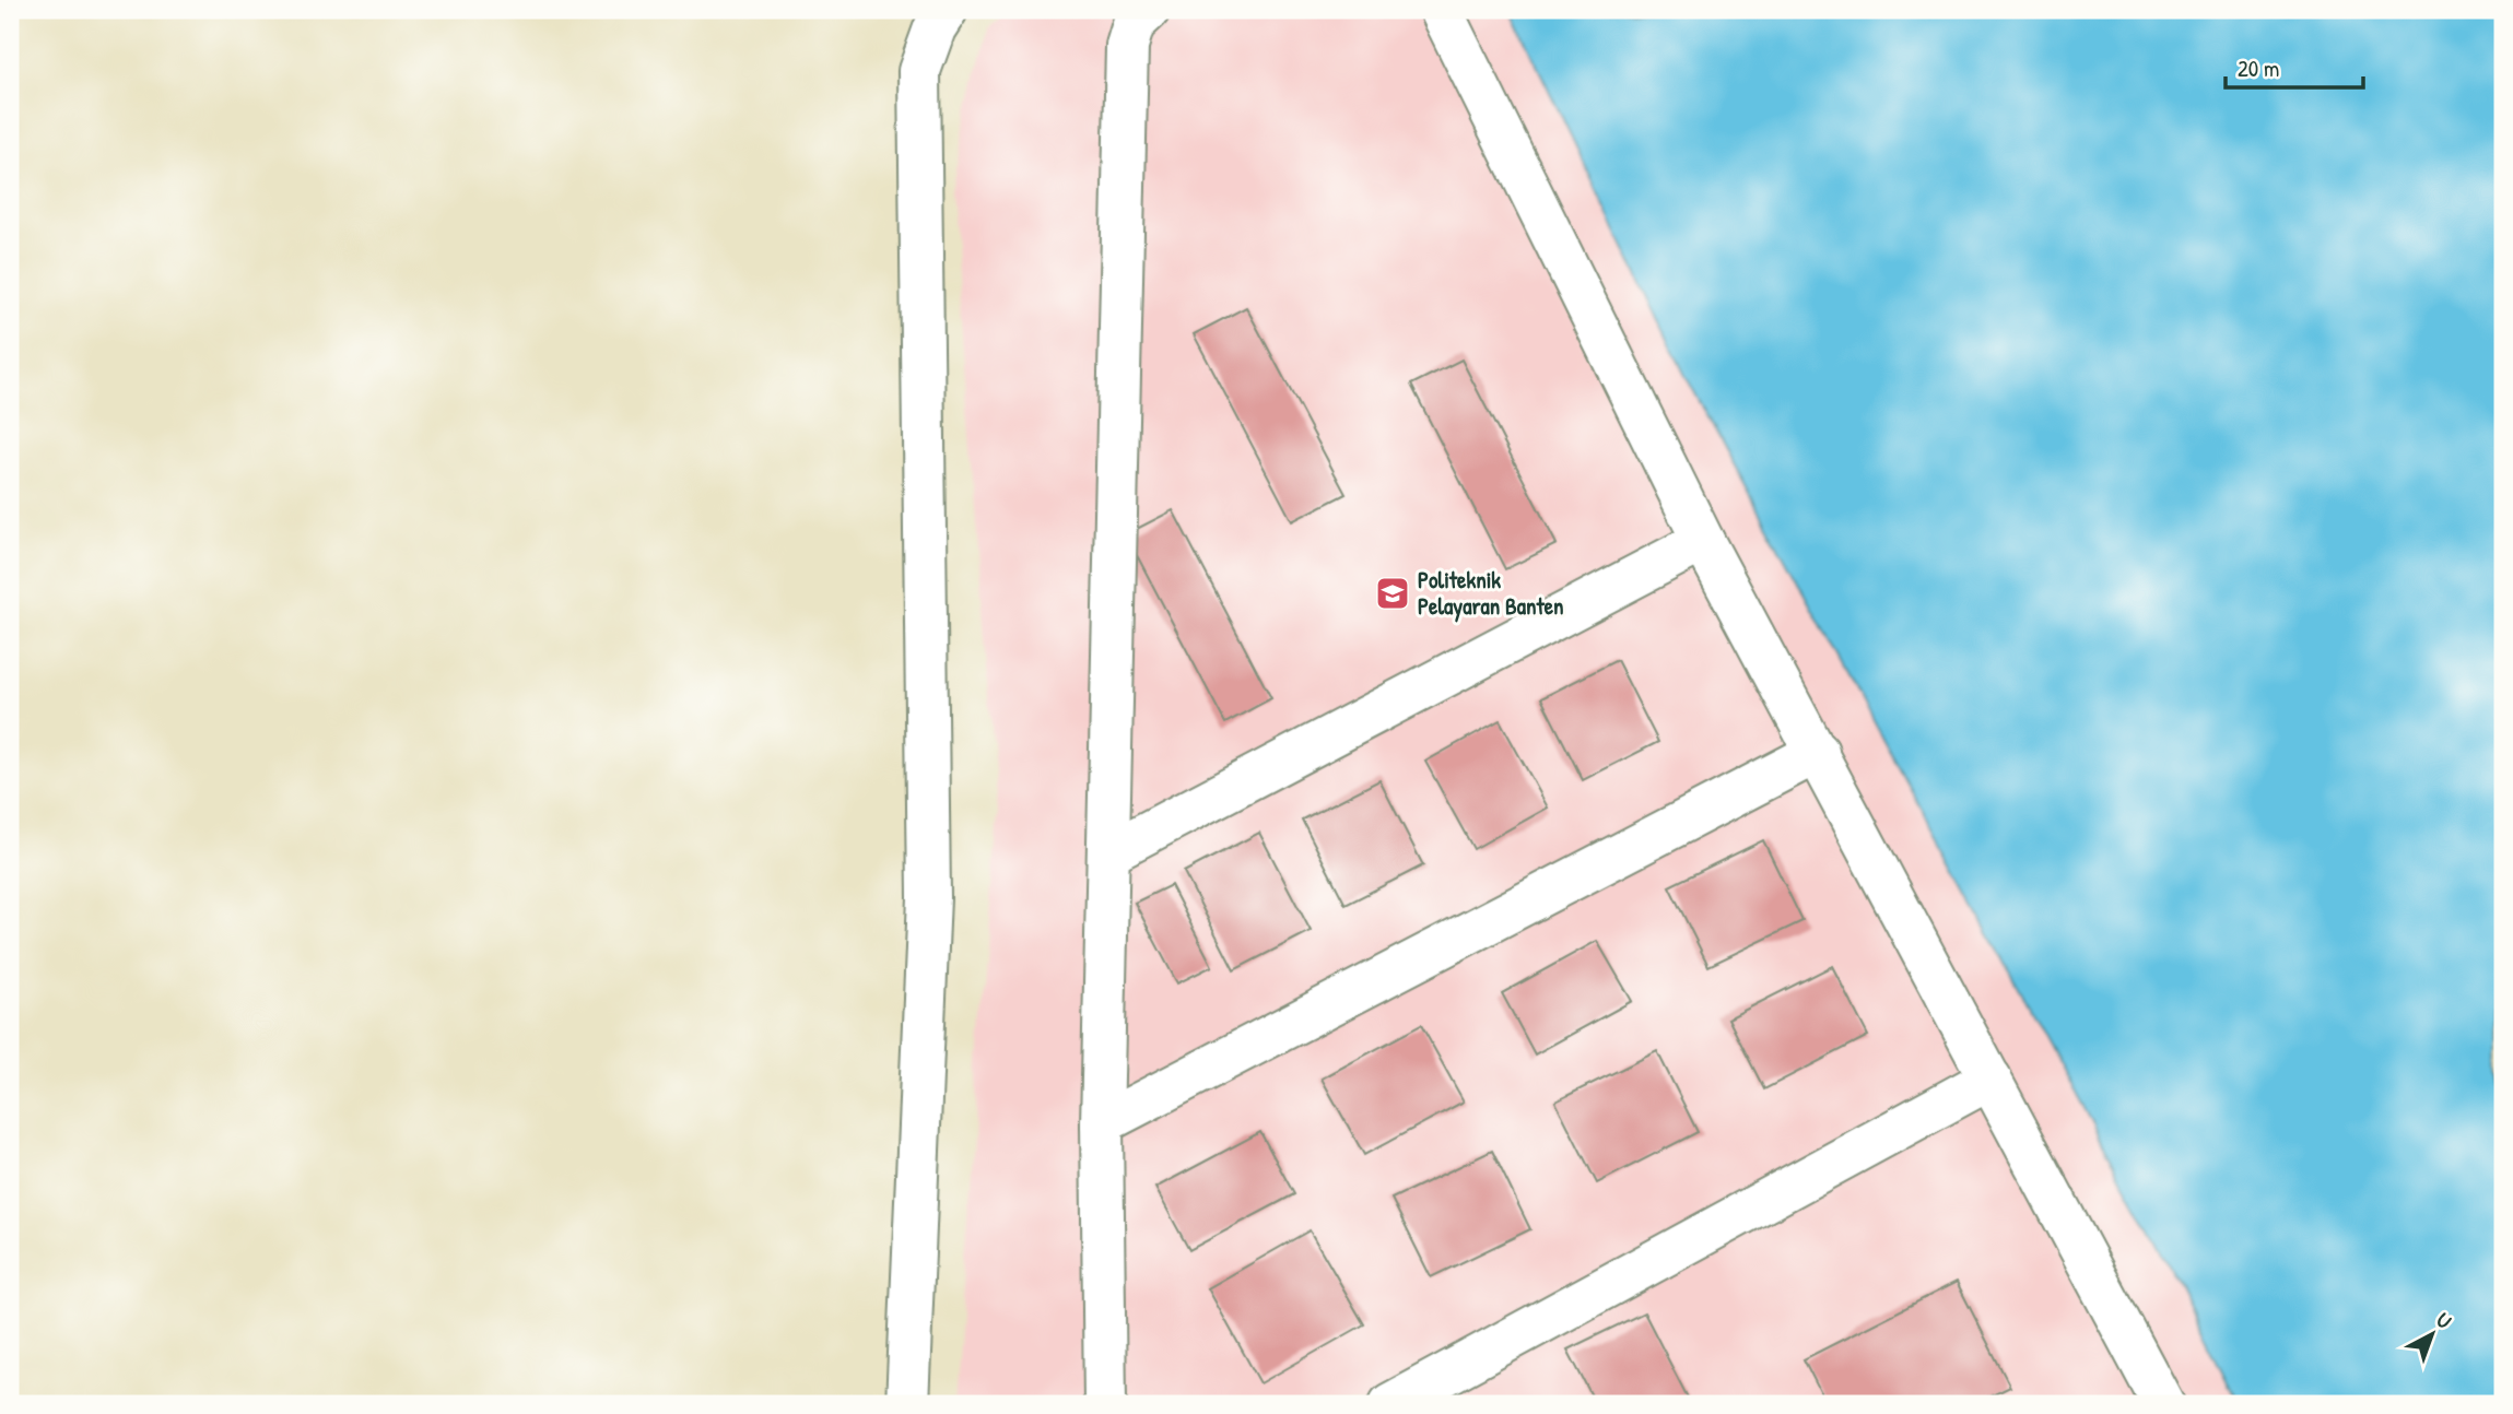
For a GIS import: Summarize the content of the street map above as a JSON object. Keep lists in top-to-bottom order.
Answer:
{
  "places": {
    "school or university": ["Politeknik Pelayaran Banten"]
  },
  "scale_bar": "20 m",
  "north": "top right"
}
